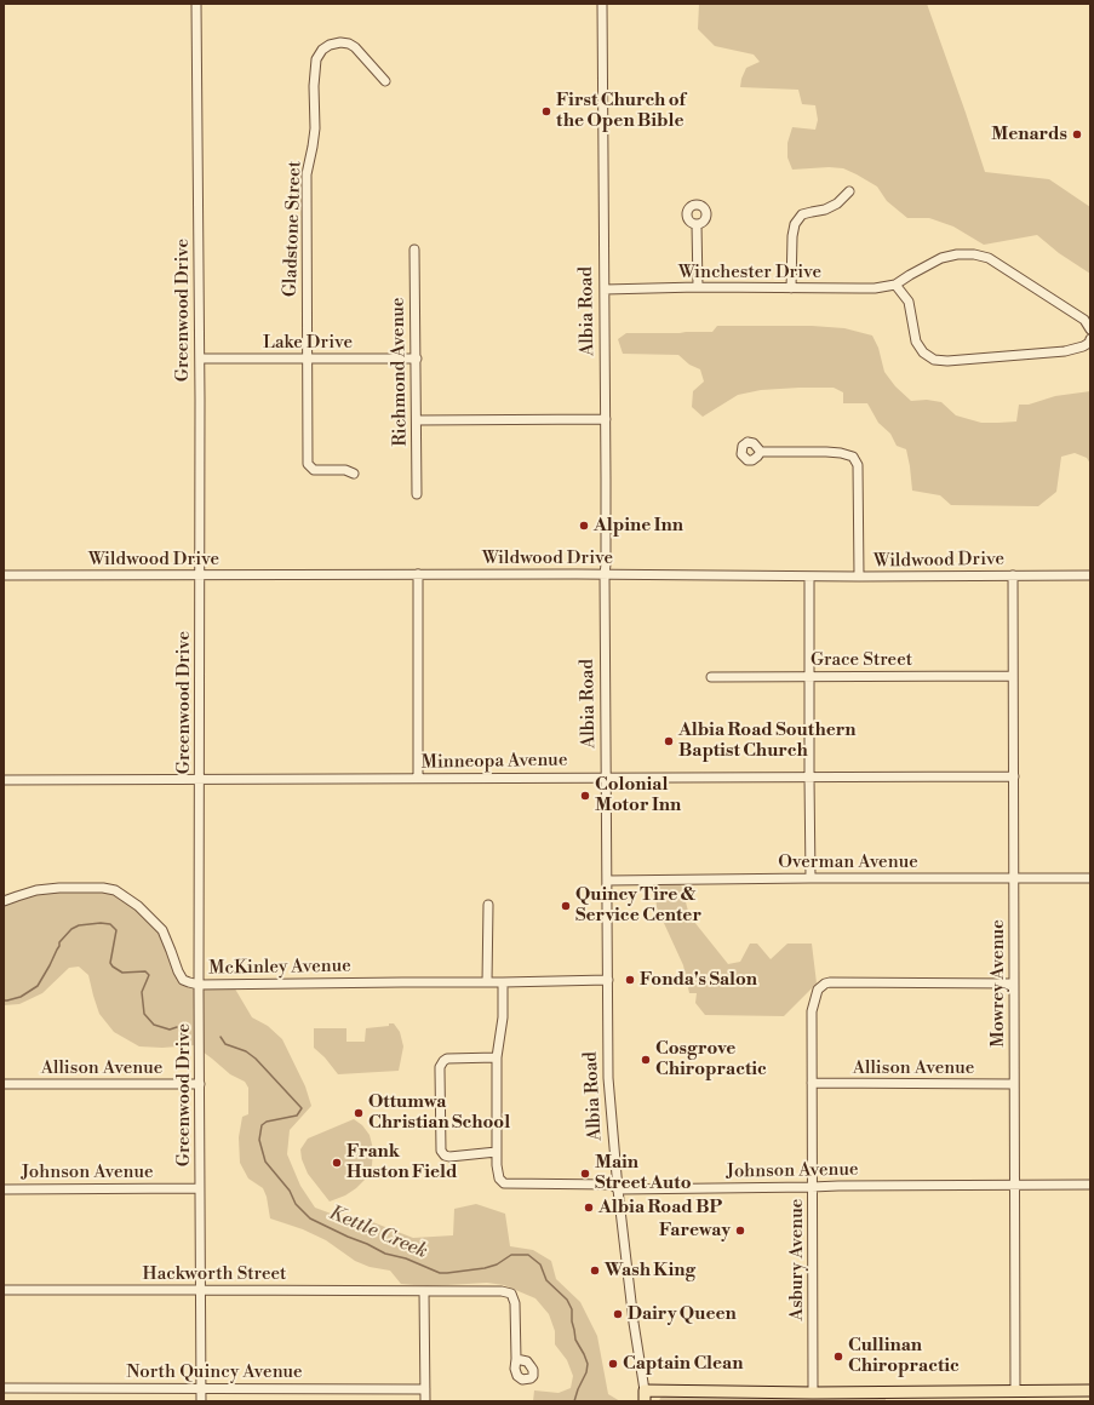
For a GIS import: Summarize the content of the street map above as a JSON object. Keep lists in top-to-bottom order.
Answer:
{
  "streets": {
    "street": [
      "Gladstone Street",
      "Winchester Drive",
      "Greenwood Drive",
      "Albia Road",
      "Lake Drive",
      "Richmond Avenue",
      "Wildwood Drive",
      "Grace Street",
      "Minneopa Avenue",
      "Overman Avenue",
      "McKinley Avenue",
      "Mowrey Avenue",
      "Allison Avenue",
      "Johnson Avenue",
      "Asbury Avenue",
      "Hackworth Street",
      "North Quincy Avenue"
    ]
  },
  "crossings": [
    ["Gladstone Street", "Lake Drive"],
    ["Winchester Drive", "Albia Road"],
    ["Greenwood Drive", "Lake Drive"],
    ["Greenwood Drive", "Wildwood Drive"],
    ["Greenwood Drive", "Minneopa Avenue"],
    ["Greenwood Drive", "McKinley Avenue"],
    ["Greenwood Drive", "Allison Avenue"],
    ["Greenwood Drive", "Johnson Avenue"],
    ["Greenwood Drive", "Hackworth Street"],
    ["Greenwood Drive", "North Quincy Avenue"],
    ["Albia Road", "Wildwood Drive"],
    ["Albia Road", "Minneopa Avenue"],
    ["Albia Road", "Overman Avenue"],
    ["Albia Road", "McKinley Avenue"],
    ["Albia Road", "Johnson Avenue"],
    ["Lake Drive", "Richmond Avenue"],
    ["Wildwood Drive", "Mowrey Avenue"],
    ["Grace Street", "Mowrey Avenue"],
    ["Minneopa Avenue", "Mowrey Avenue"],
    ["Overman Avenue", "Mowrey Avenue"],
    ["Mowrey Avenue", "Allison Avenue"],
    ["Mowrey Avenue", "Johnson Avenue"],
    ["Mowrey Avenue", "Asbury Avenue"],
    ["Allison Avenue", "Asbury Avenue"],
    ["Johnson Avenue", "Asbury Avenue"]
  ],
  "water": ["Kettle Creek"],
  "places": [
    "First Church of the Open Bible",
    "Menards",
    "Alpine Inn",
    "Albia Road Southern Baptist Church",
    "Colonial Motor Inn",
    "Quincy Tire & Service Center",
    "Fonda's Salon",
    "Cosgrove Chiropractic",
    "Ottumwa Christian School",
    "Frank Huston Field",
    "Main Street Auto",
    "Albia Road BP",
    "Fareway",
    "Wash King",
    "Dairy Queen",
    "Cullinan Chiropractic",
    "Captain Clean"
  ]
}
